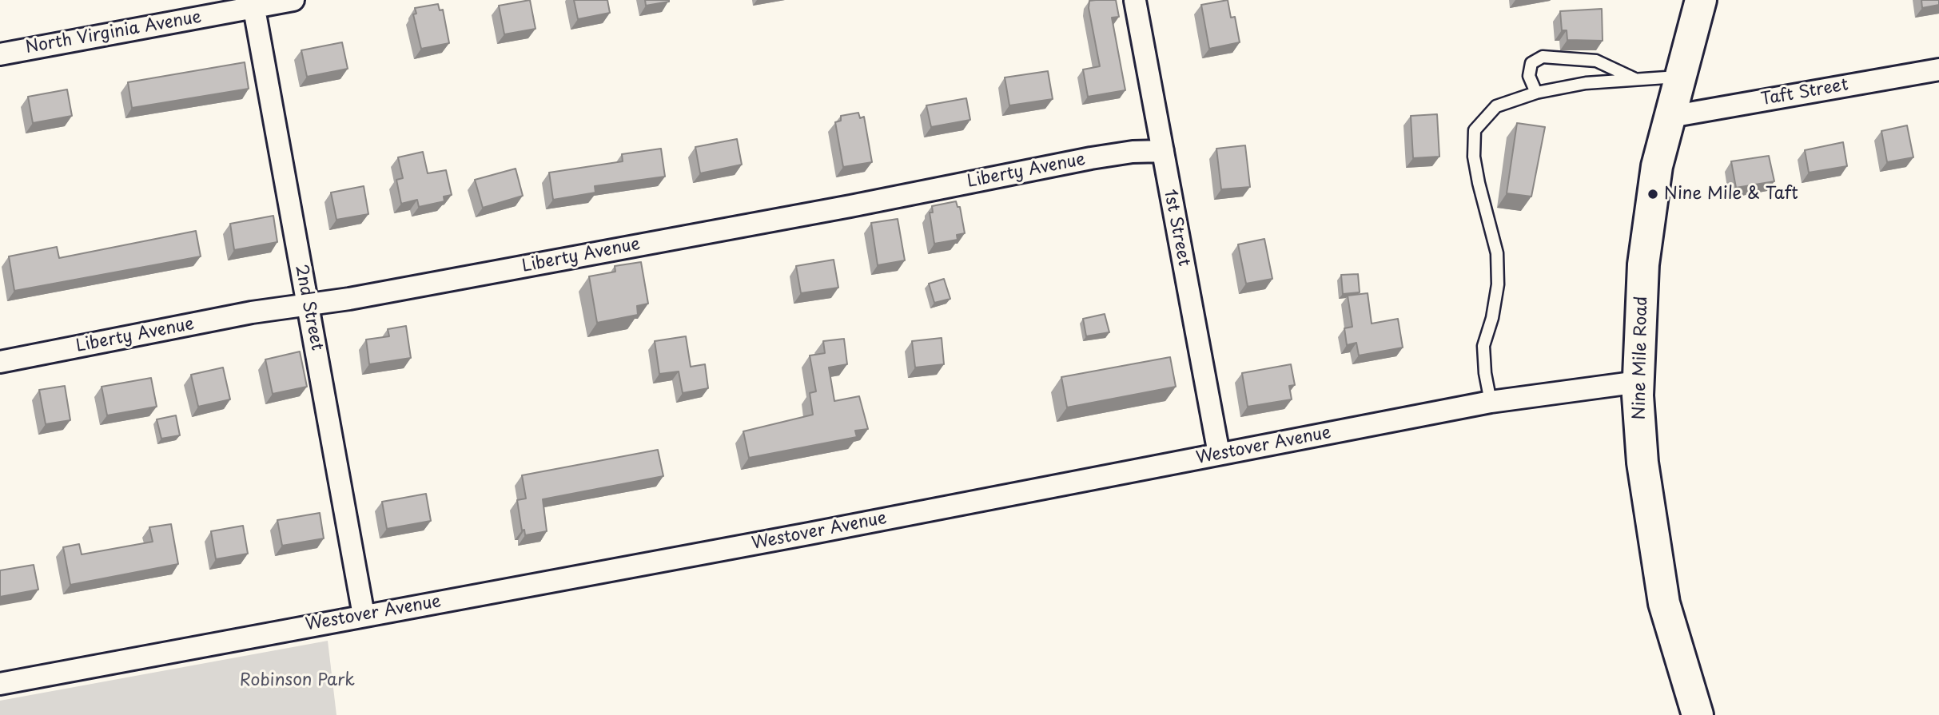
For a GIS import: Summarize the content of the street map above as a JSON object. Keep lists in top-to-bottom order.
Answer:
{
  "streets": {
    "main road": ["Nine Mile Road"],
    "street": [
      "North Virginia Avenue",
      "Taft Street",
      "Liberty Avenue",
      "1st Street",
      "2nd Street",
      "Westover Avenue"
    ]
  },
  "crossings": [
    ["North Virginia Avenue", "2nd Street"],
    ["Taft Street", "Nine Mile Road"],
    ["Liberty Avenue", "1st Street"],
    ["Liberty Avenue", "2nd Street"],
    ["1st Street", "Westover Avenue"],
    ["2nd Street", "Westover Avenue"],
    ["Nine Mile Road", "Westover Avenue"]
  ],
  "parks": ["Robinson Park"],
  "places": ["Nine Mile & Taft"]
}
